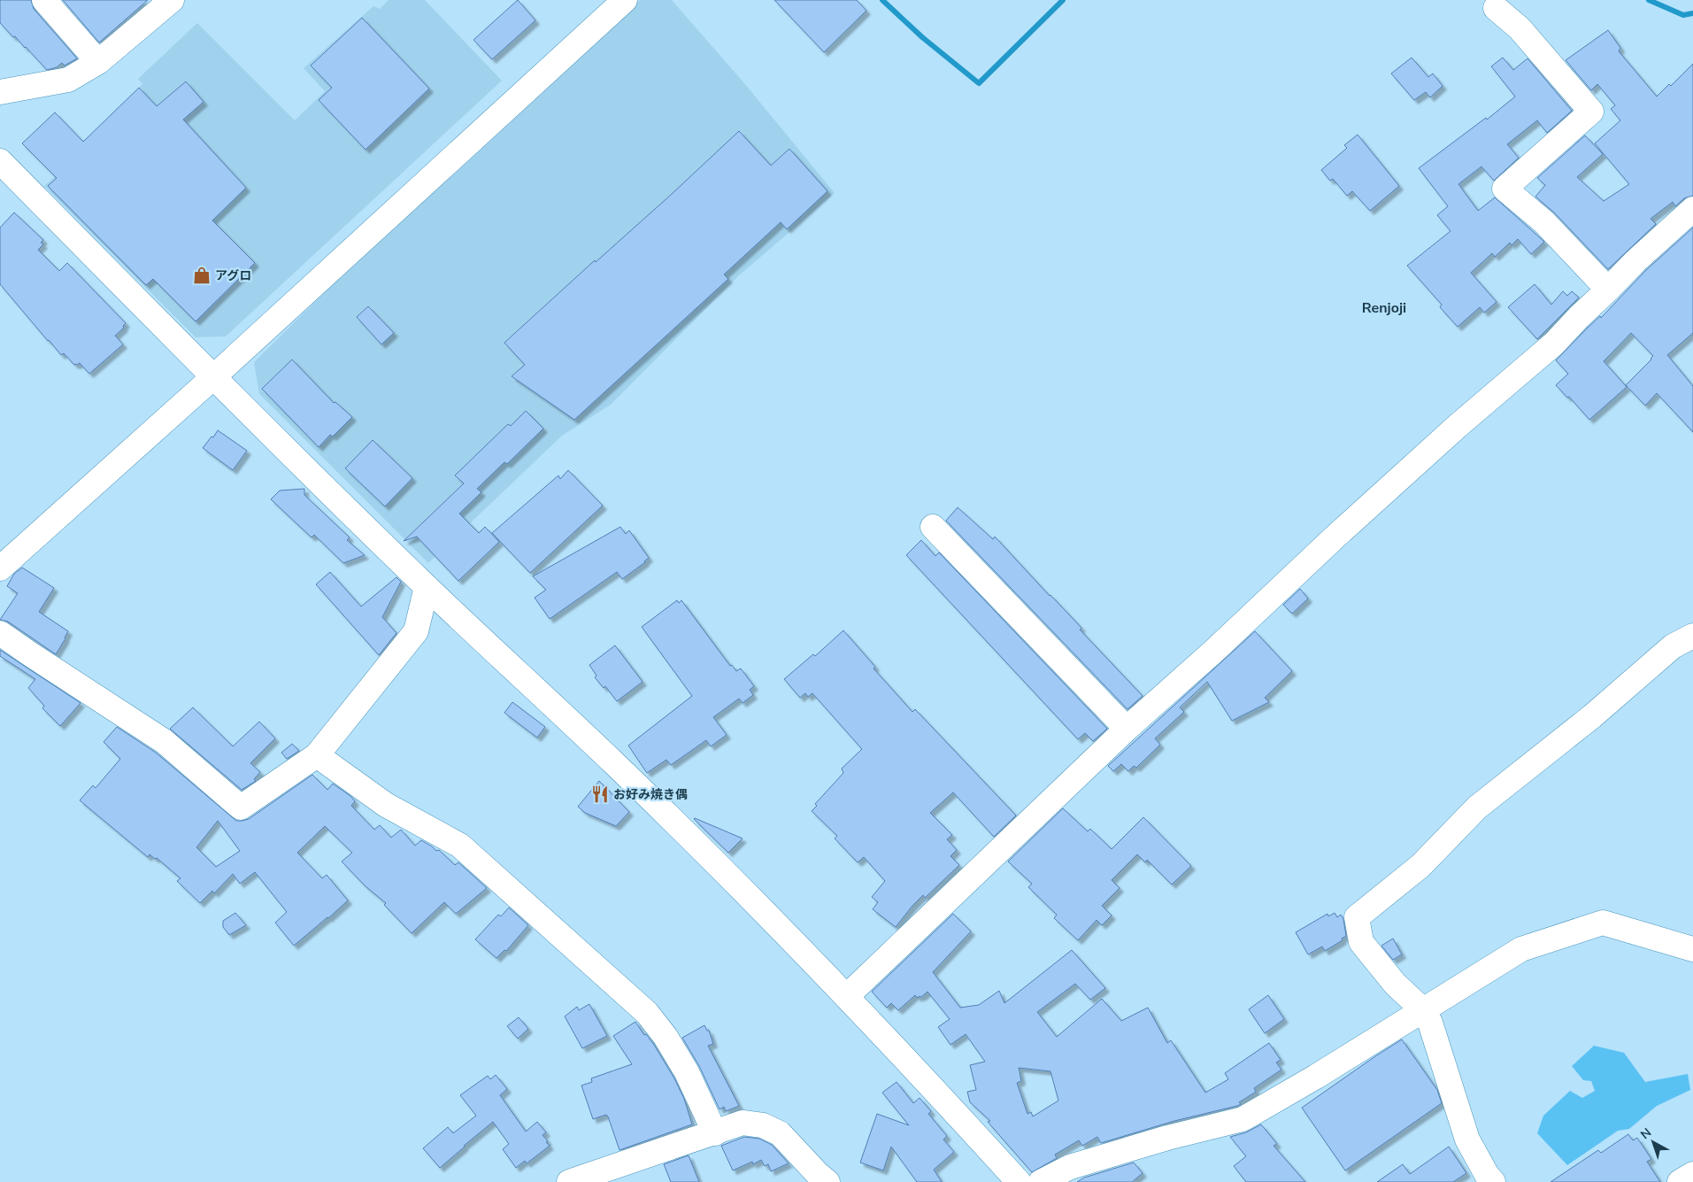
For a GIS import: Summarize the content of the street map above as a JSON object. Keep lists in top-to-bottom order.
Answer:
{
  "districts": ["Renjoji"],
  "places": {
    "shop": ["アグロ"],
    "restaurant": ["お好み焼き偶"]
  },
  "north": "top left"
}
